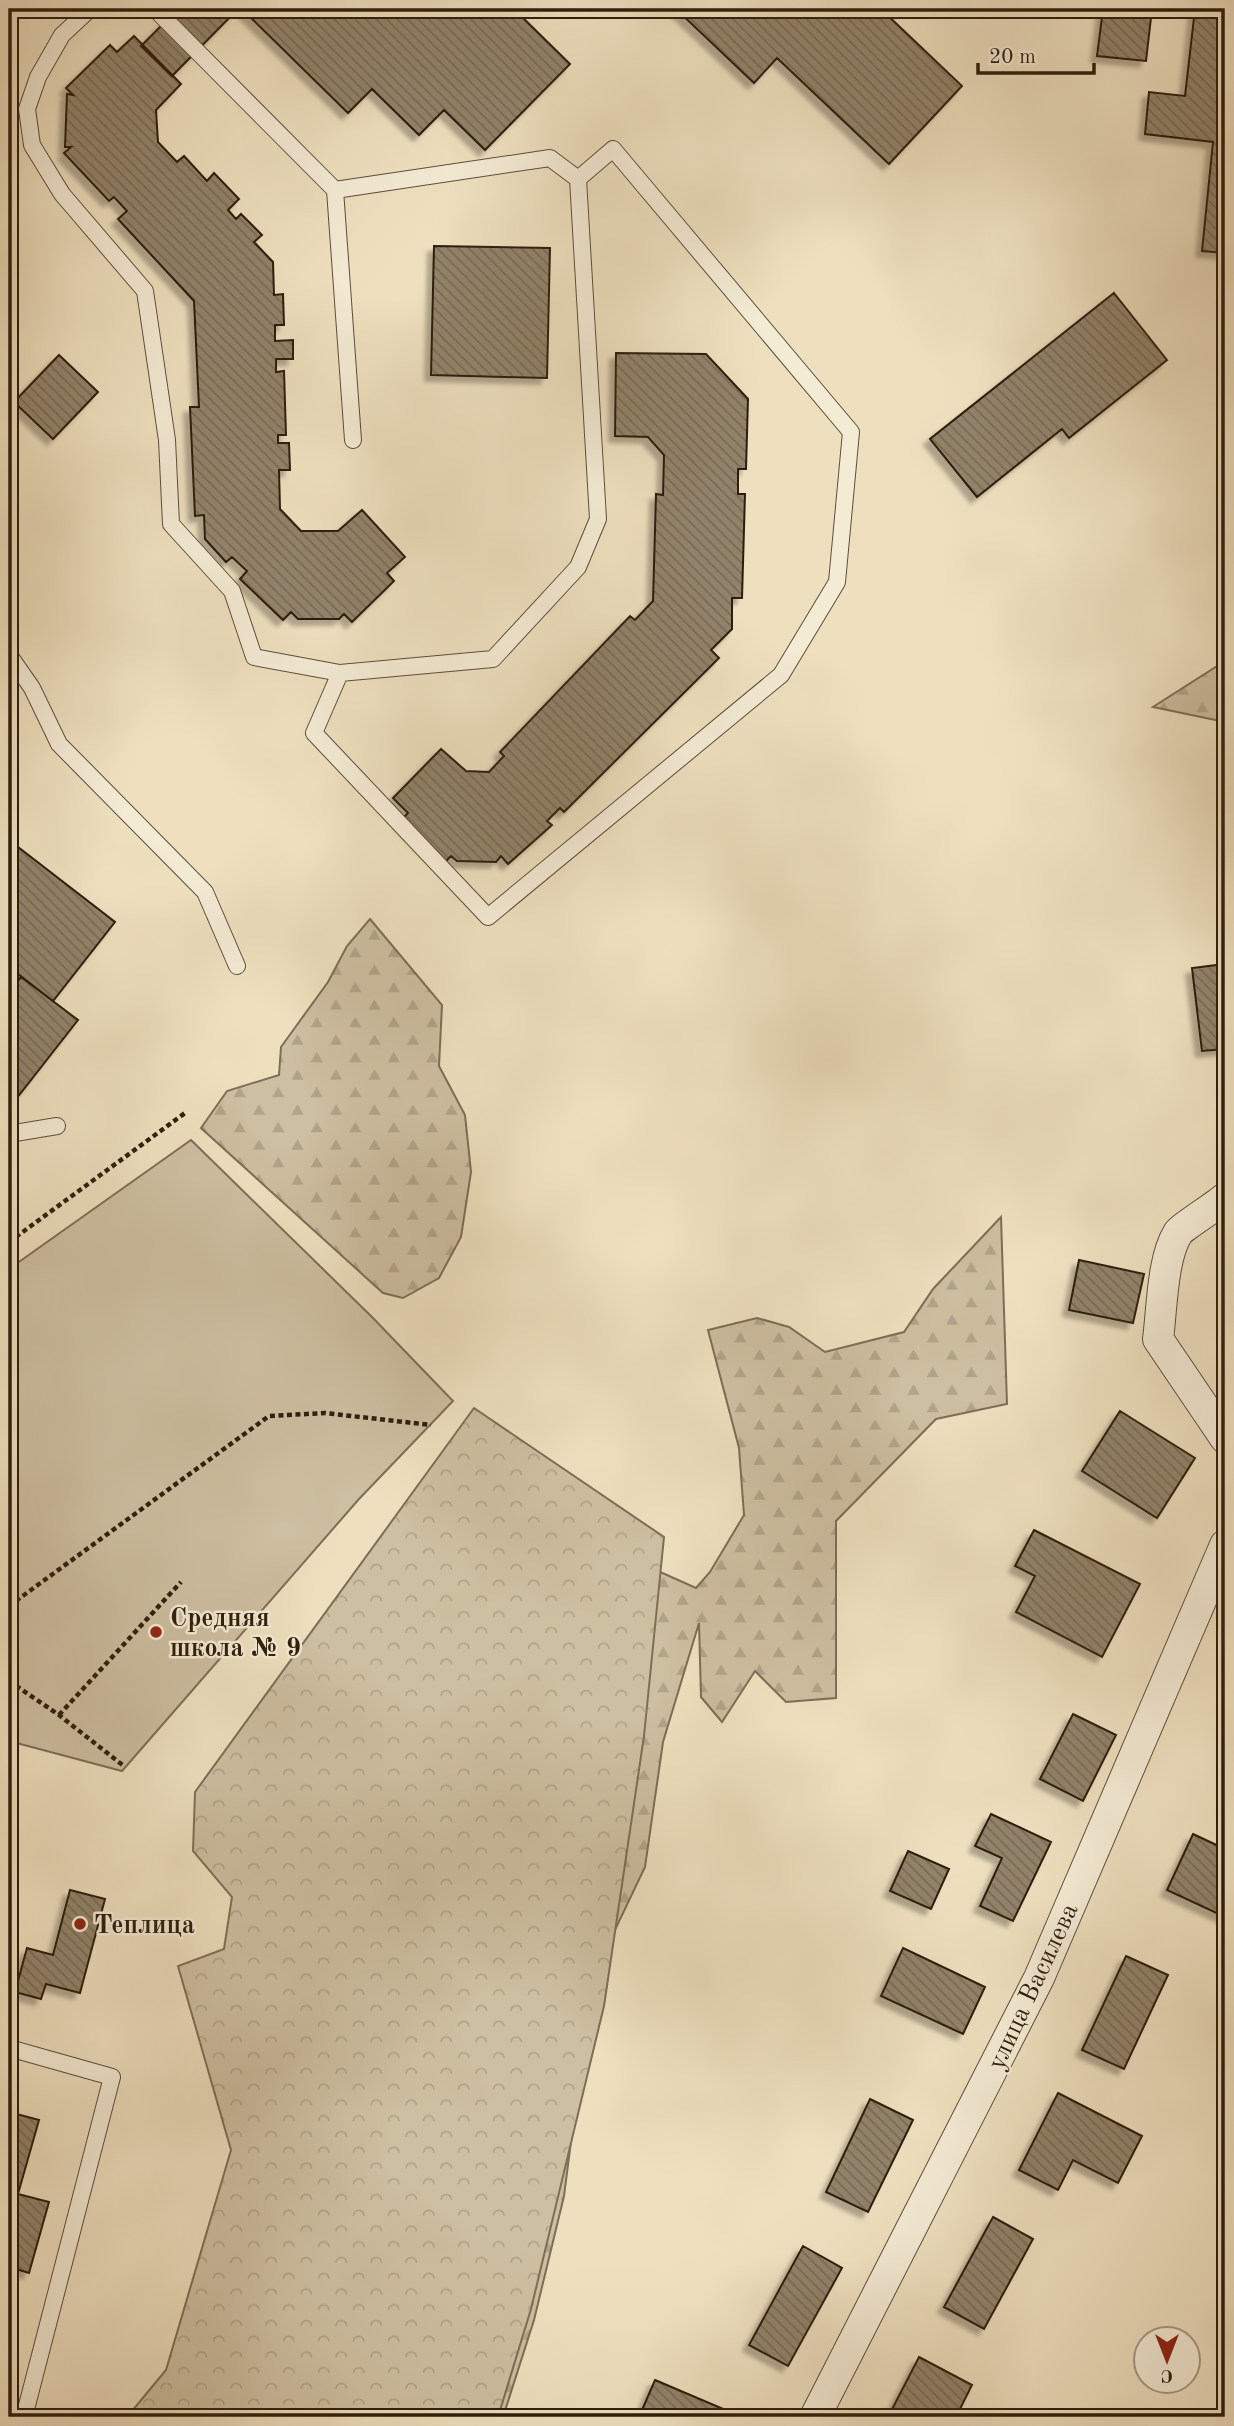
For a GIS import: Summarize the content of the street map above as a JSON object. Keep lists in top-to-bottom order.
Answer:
{
  "streets": {
    "street": ["улица Василева"]
  },
  "places": ["Средняя школа № 9", "Теплица"],
  "scale_bar": "20 m",
  "north": "bottom"
}
